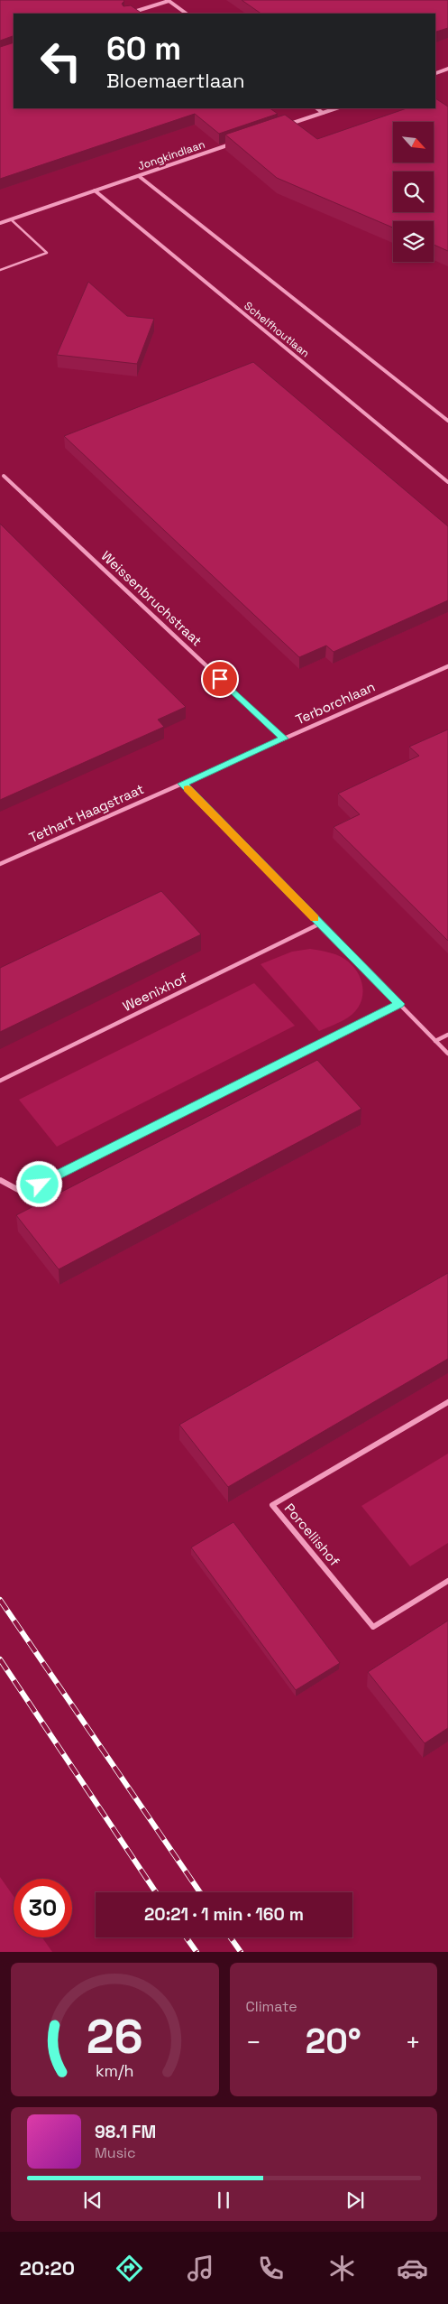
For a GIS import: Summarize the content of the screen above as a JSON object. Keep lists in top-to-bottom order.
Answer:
{
  "streets": {
    "street": [
      "Jongkindlaan",
      "Schelfhoutlaan",
      "Weissenbruchstraat",
      "Terborchlaan",
      "Tethart Haagstraat",
      "Weenixhof",
      "Porcellishof"
    ]
  },
  "crossings": [
    ["Jongkindlaan", "Schelfhoutlaan"],
    ["Weissenbruchstraat", "Terborchlaan"],
    ["Terborchlaan", "Tethart Haagstraat"]
  ],
  "north": "bottom right",
  "page": {
    "turn": ["60 m", "Bloemaertlaan"],
    "limit": "30",
    "trip": "20:21 · 1 min · 160 m",
    "tile": "Climate",
    "heat": ["−", "20°", "+"],
    "song": ["98.1 FM", "Music"],
    "tabs": "20:20",
    "gauge": ["26", "km/h"]
  }
}
